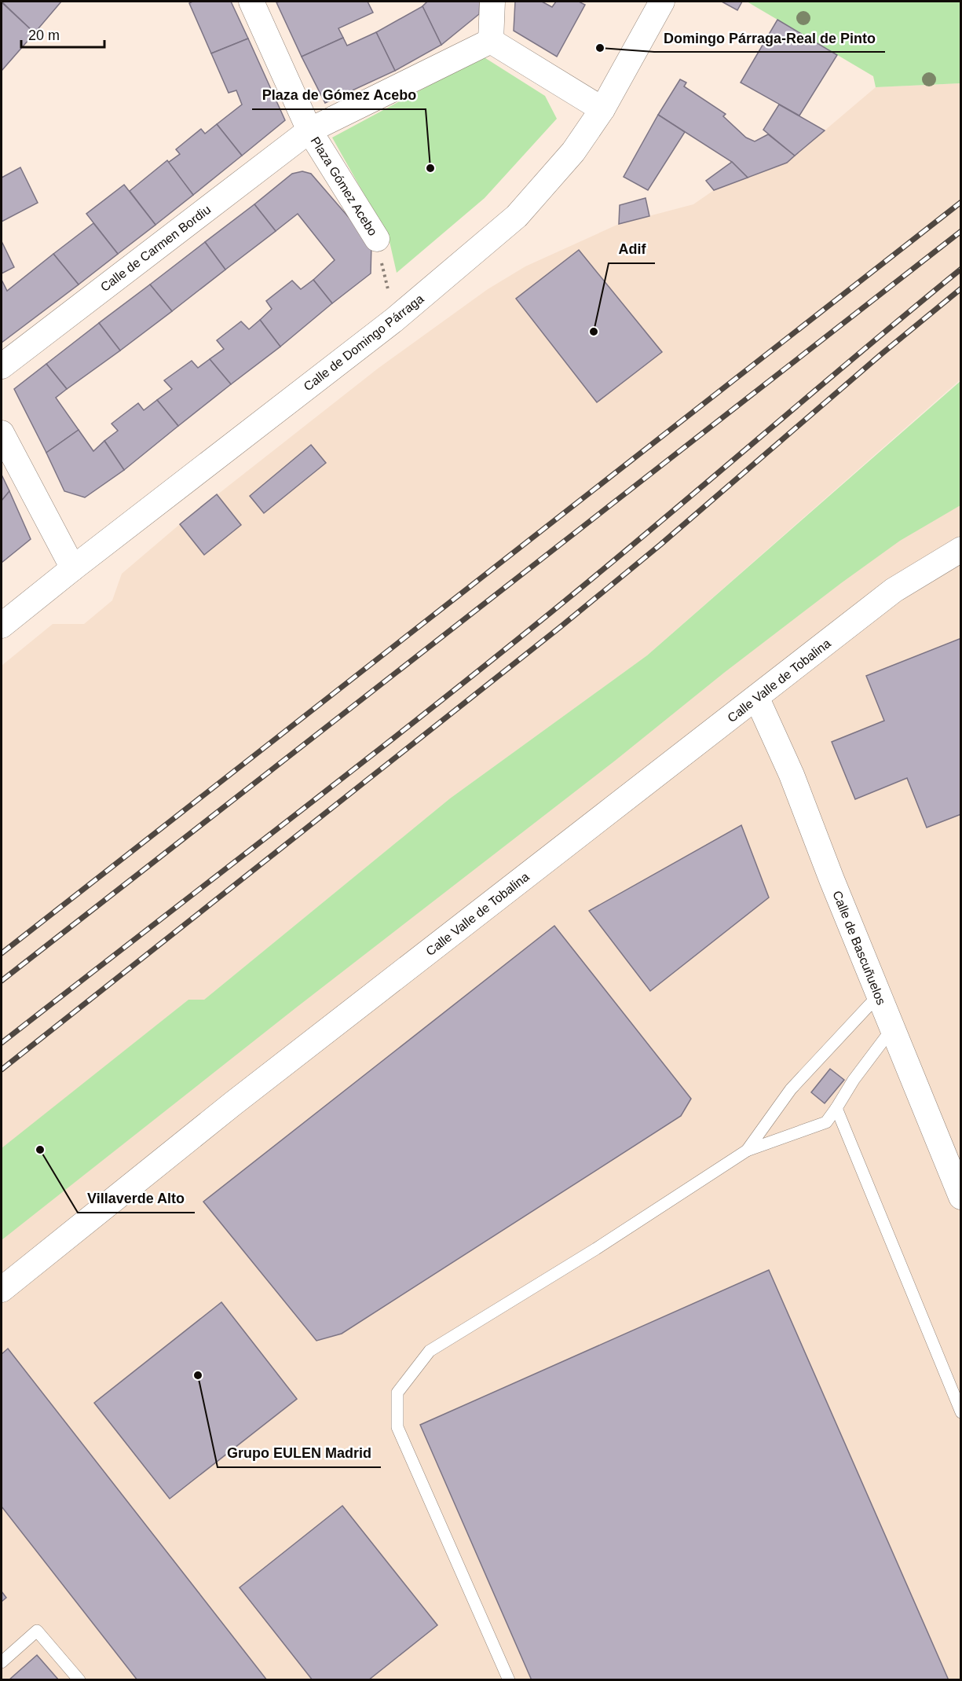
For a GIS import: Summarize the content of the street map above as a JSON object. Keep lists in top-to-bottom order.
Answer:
{
  "streets": {
    "street": [
      "Plaza Gómez Acebo",
      "Calle de Carmen Bordiu",
      "Calle de Domingo Párraga",
      "Calle Valle de Tobalina",
      "Calle de Bascuñuelos"
    ]
  },
  "crossings": [
    ["Plaza Gómez Acebo", "Calle de Carmen Bordiu"],
    ["Plaza Gómez Acebo", "Calle de Domingo Párraga"],
    ["Calle Valle de Tobalina", "Calle de Bascuñuelos"]
  ],
  "places": [
    "Domingo Párraga-Real de Pinto",
    "Plaza de Gómez Acebo",
    "Adif",
    "Villaverde Alto",
    "Grupo EULEN Madrid"
  ],
  "scale_bar": "20 m"
}
